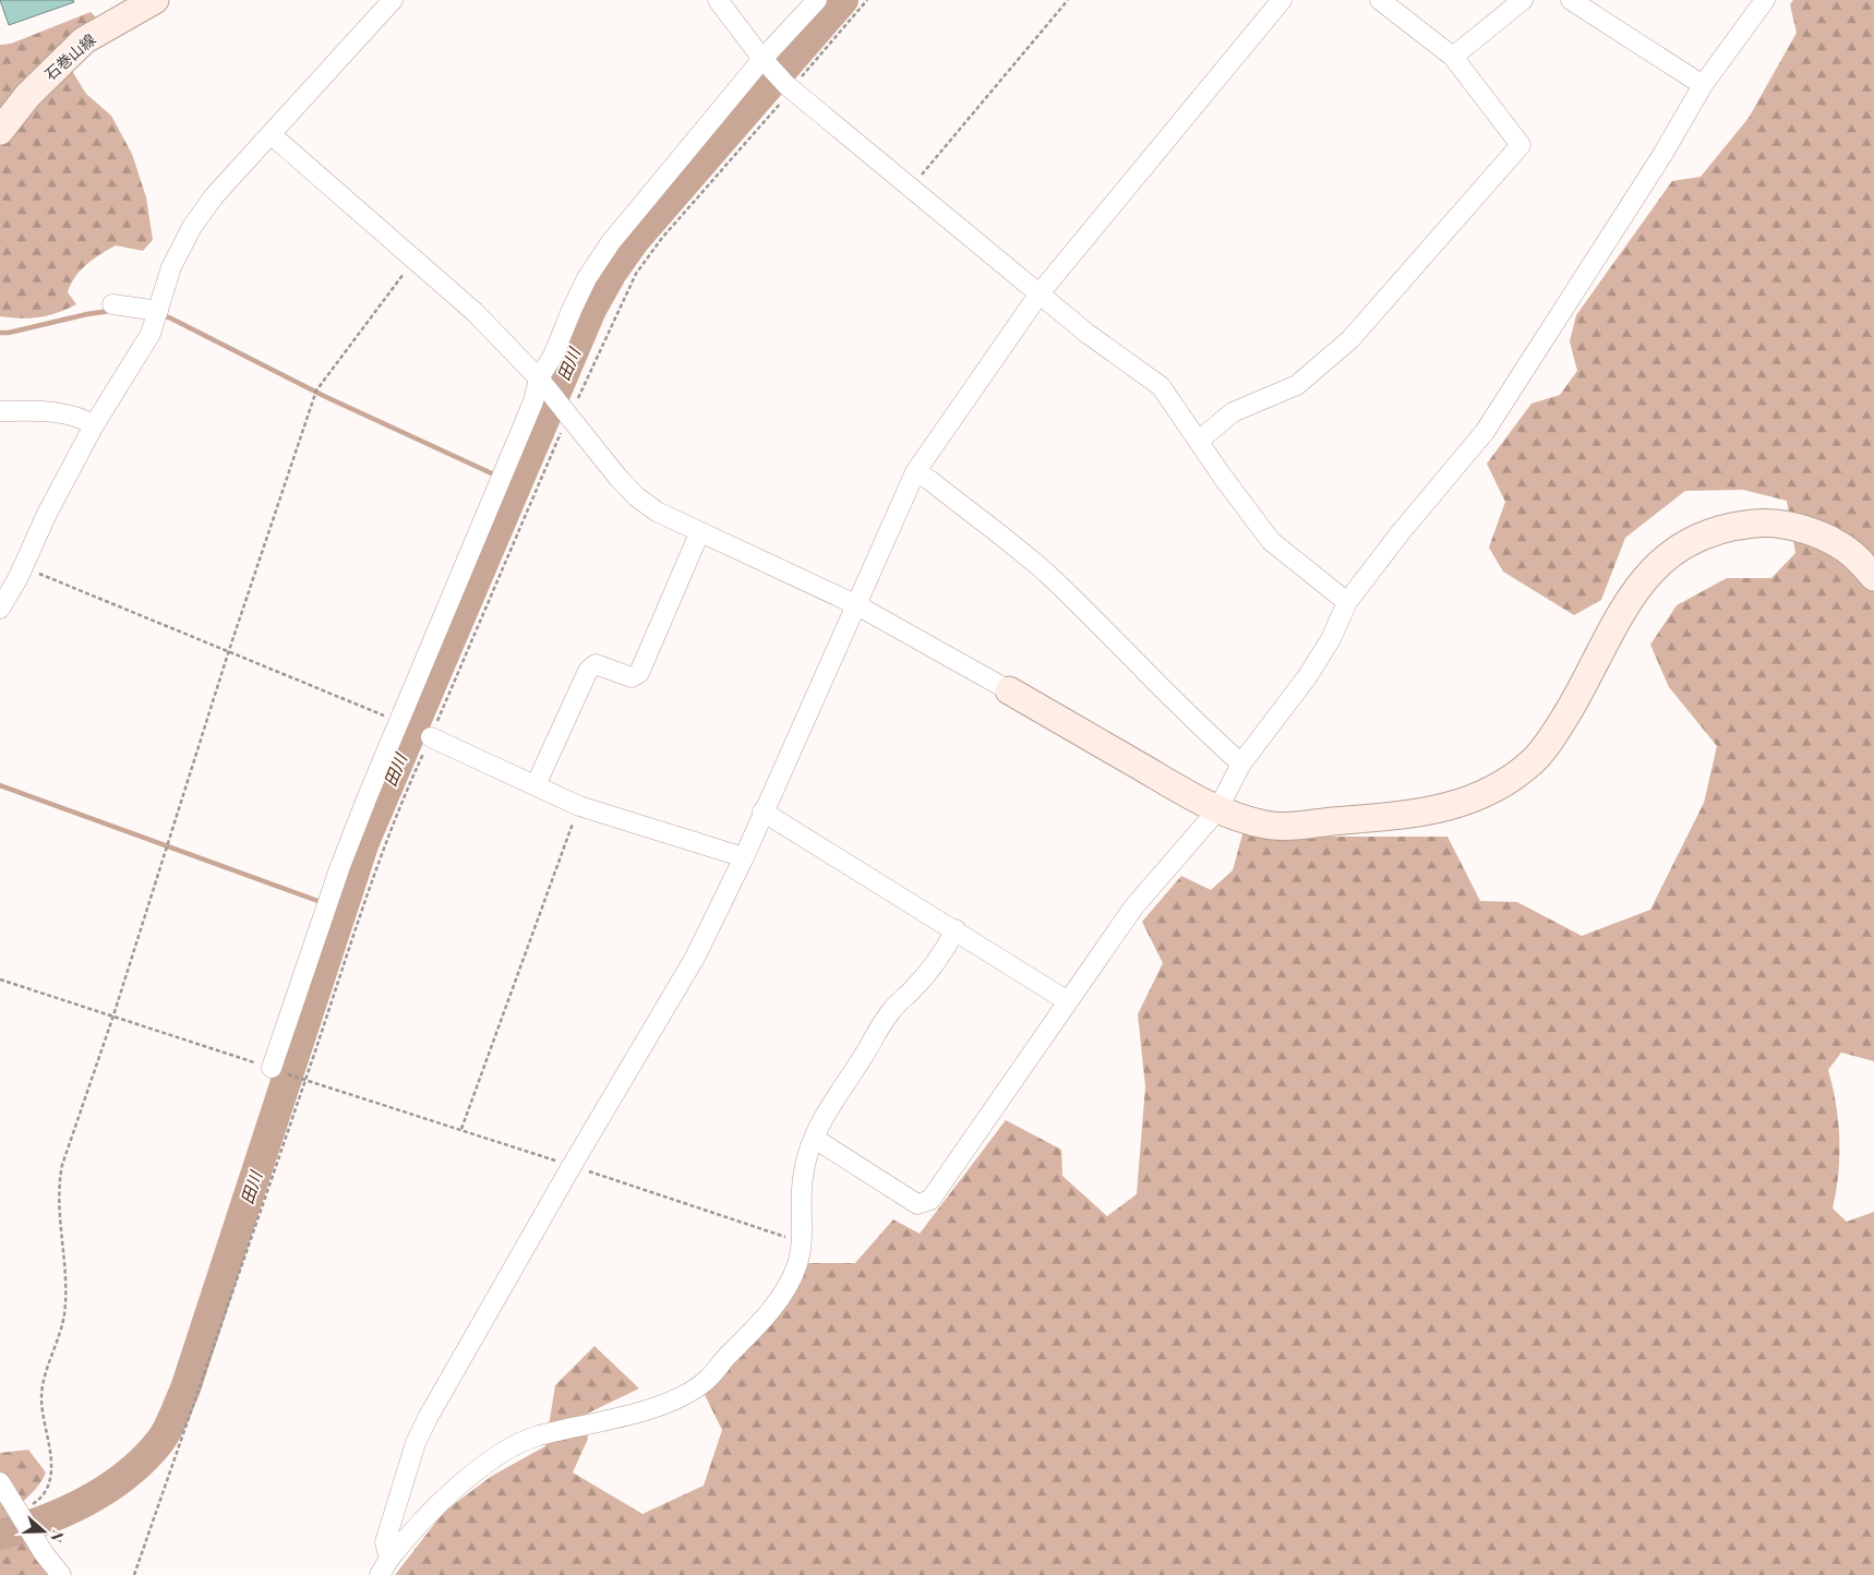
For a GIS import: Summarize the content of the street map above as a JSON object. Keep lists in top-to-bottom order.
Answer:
{
  "streets": {
    "street": ["石巻山線"]
  },
  "water": ["田川"],
  "north": "right"
}
